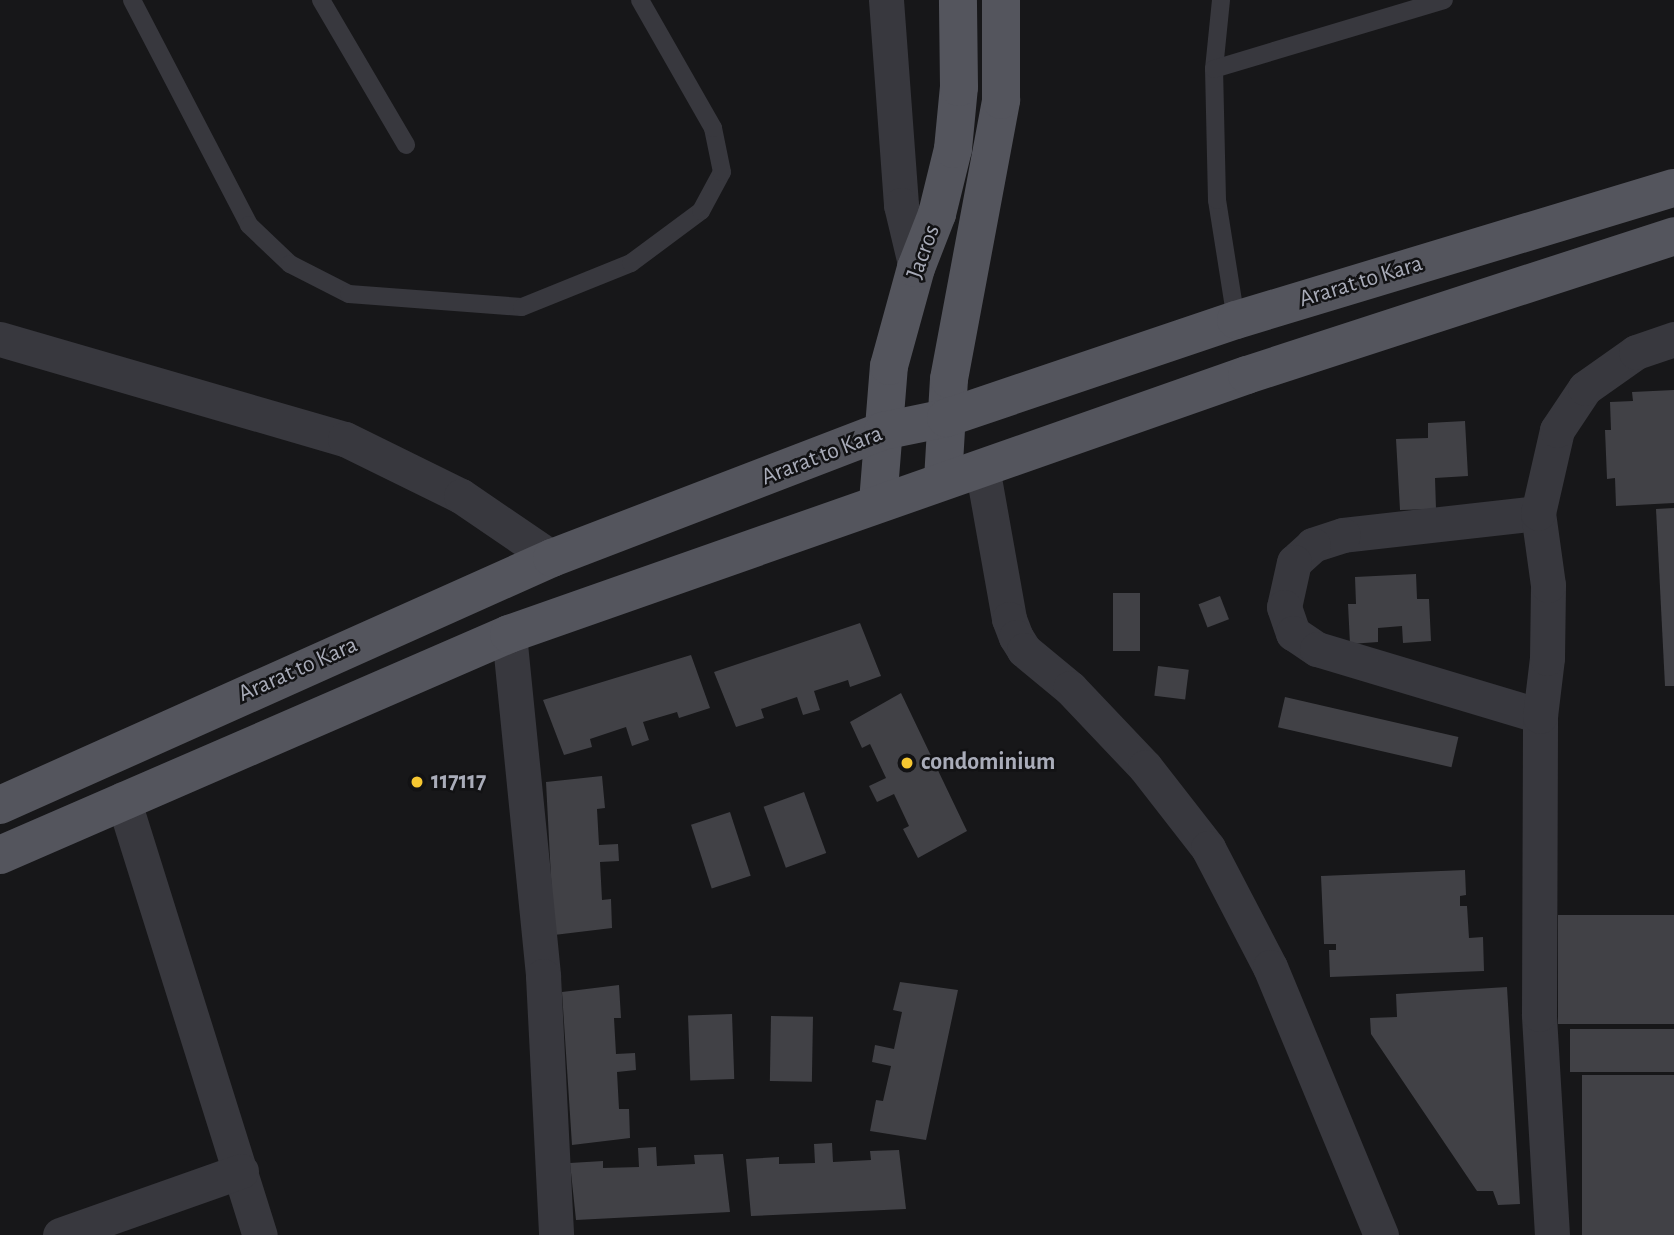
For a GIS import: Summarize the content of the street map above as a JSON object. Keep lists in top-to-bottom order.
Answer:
{
  "streets": {
    "main road": ["Jacros", "Ararat to Kara"]
  },
  "crossings": [
    ["Jacros", "Ararat to Kara"]
  ],
  "places": ["condominium", "117117"]
}
